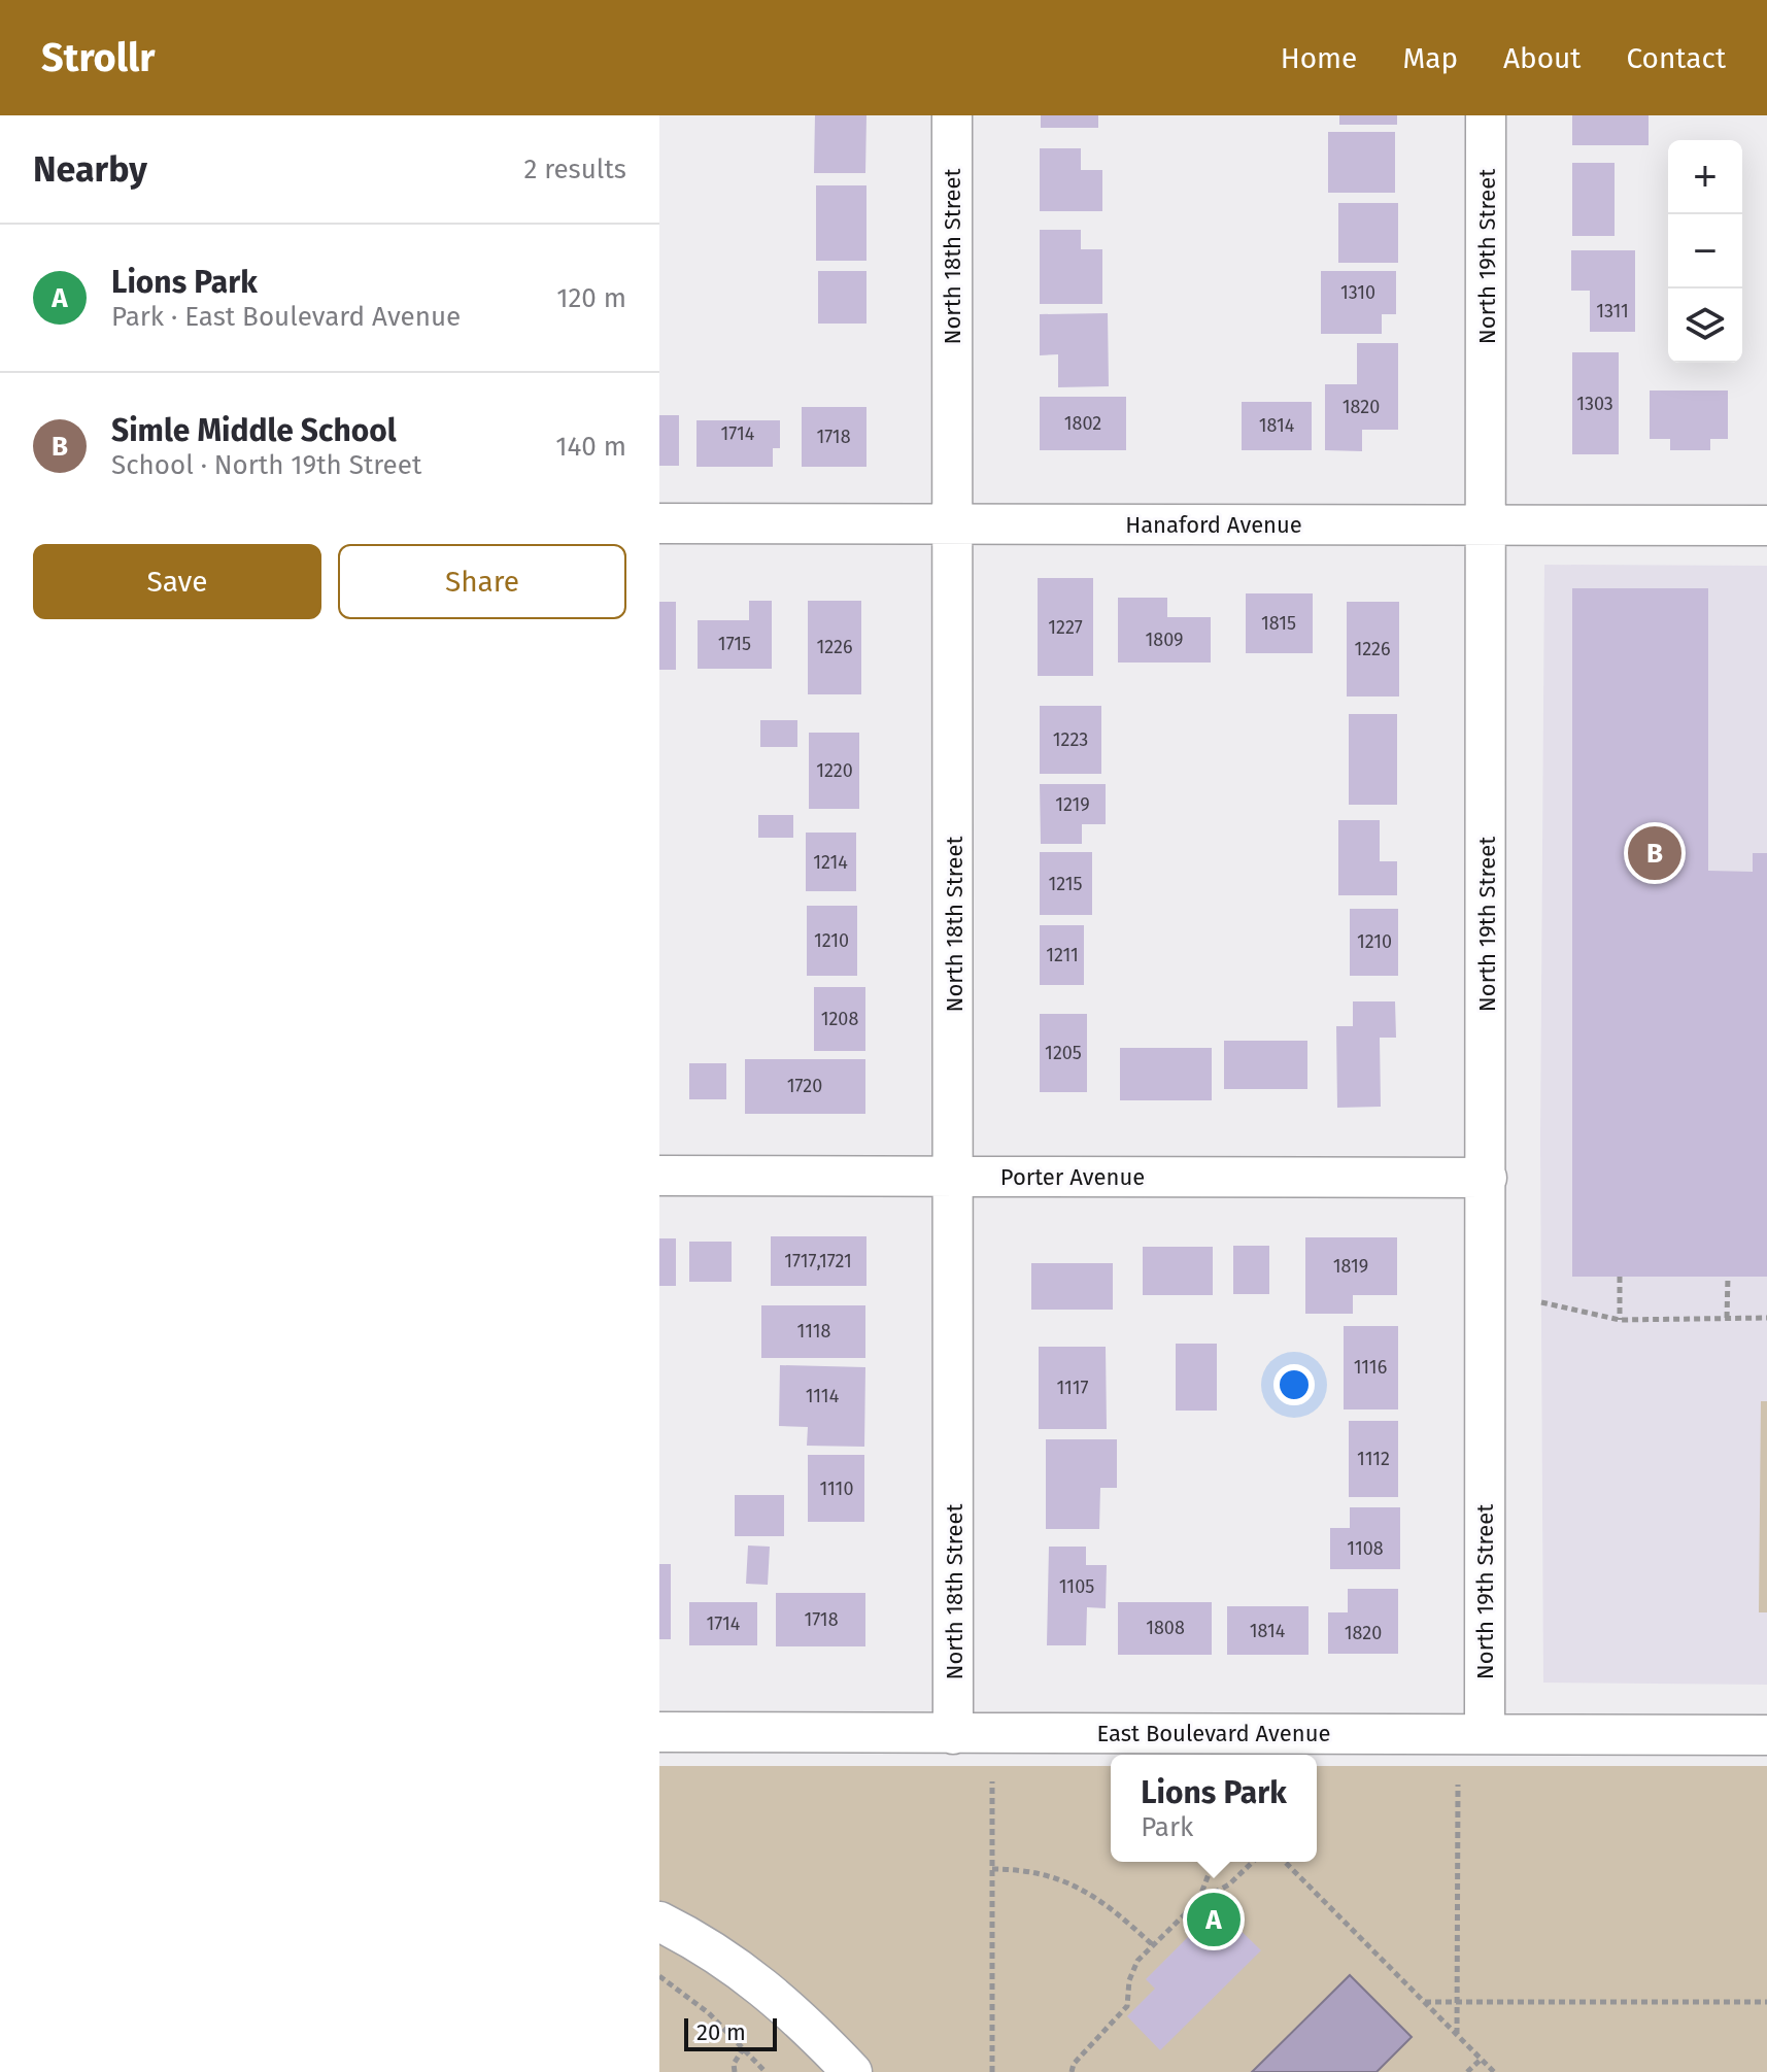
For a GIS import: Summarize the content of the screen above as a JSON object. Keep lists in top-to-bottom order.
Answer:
{
  "streets": {
    "street": [
      "North 18th Street",
      "North 19th Street",
      "Hanaford Avenue",
      "Porter Avenue",
      "East Boulevard Avenue"
    ]
  },
  "crossings": [
    ["North 18th Street", "Hanaford Avenue"],
    ["North 18th Street", "Porter Avenue"],
    ["North 18th Street", "East Boulevard Avenue"],
    ["North 19th Street", "Hanaford Avenue"],
    ["North 19th Street", "Porter Avenue"],
    ["North 19th Street", "East Boulevard Avenue"]
  ],
  "house_numbers": [
    "1310",
    "1311",
    "1303",
    "1820",
    "1802",
    "1814",
    "1714",
    "1718",
    "1815",
    "1227",
    "1809",
    "1715",
    "1226",
    "1226",
    "1223",
    "1220",
    "1219",
    "1214",
    "1215",
    "1210",
    "1210",
    "1211",
    "1208",
    "1205",
    "1720",
    "1717,1721",
    "1819",
    "1118",
    "1116",
    "1117",
    "1114",
    "1112",
    "1110",
    "1108",
    "1105",
    "1718",
    "1714",
    "1808",
    "1814",
    "1820"
  ],
  "scale_bar": "20 m",
  "page": {
    "header": "Strollr",
    "nav": [
      "Home",
      "Map",
      "About",
      "Contact"
    ],
    "heading": ["Nearby", "2 results"],
    "map_buttons": ["+", "−"],
    "list": [
      {
        "mark": "A",
        "name": "Lions Park",
        "note": "Park · East Boulevard Avenue",
        "value": "120 m"
      },
      {
        "mark": "B",
        "name": "Simle Middle School",
        "note": "School · North 19th Street",
        "value": "140 m"
      }
    ],
    "buttons": ["Save", "Share"],
    "pins": ["B", "A"],
    "popup": ["Lions Park", "Park"],
    "scale": "20 m"
  }
}
